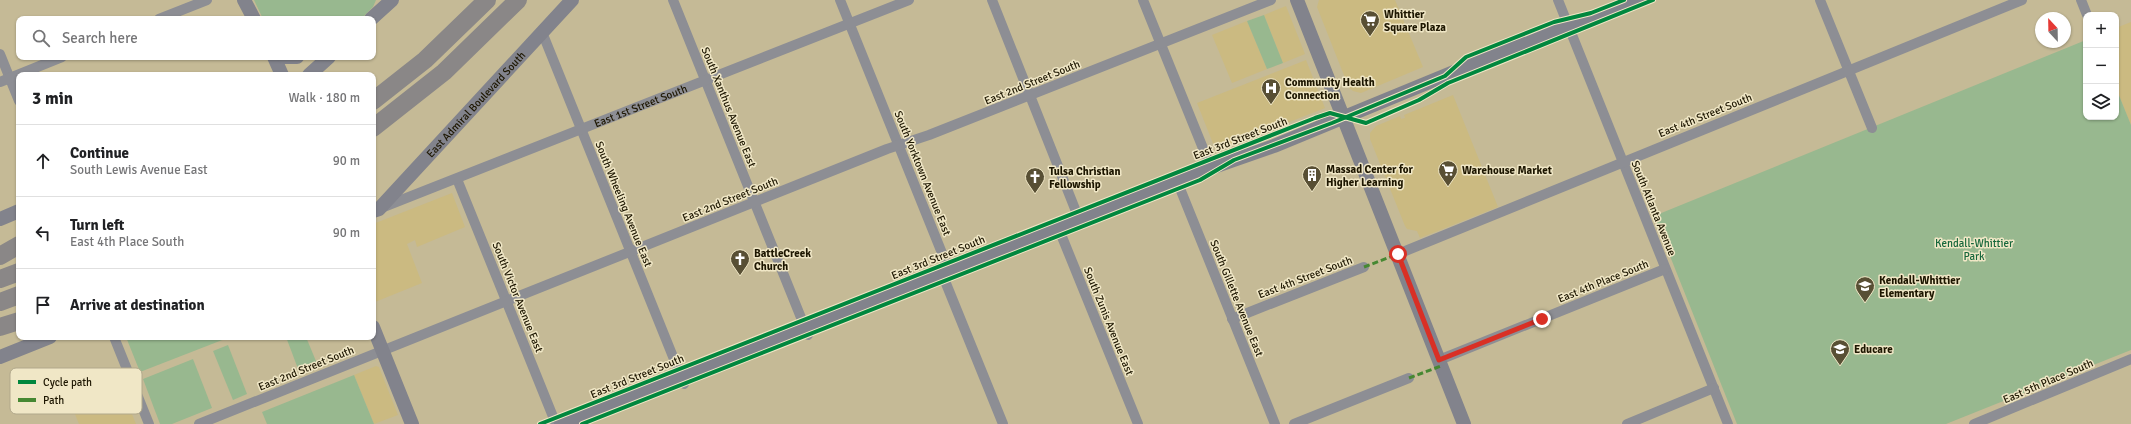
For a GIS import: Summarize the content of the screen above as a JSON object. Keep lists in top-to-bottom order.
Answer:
{
  "streets": {
    "street": [
      "East 2nd Street South",
      "East Admiral Boulevard South",
      "East 1st Street South",
      "South Xanthus Avenue East",
      "East 4th Street South",
      "East 3rd Street South",
      "South Yorktown Avenue East",
      "South Wheeling Avenue East",
      "South Atlanta Avenue",
      "East 4th Place South",
      "South Victor Avenue East",
      "South Gillette Avenue East",
      "South Zunis Avenue East",
      "East 5th Place South"
    ]
  },
  "crossings": [
    ["East 2nd Street South", "South Xanthus Avenue East"],
    ["East 2nd Street South", "South Yorktown Avenue East"],
    ["East 2nd Street South", "South Wheeling Avenue East"],
    ["East 2nd Street South", "South Victor Avenue East"],
    ["East Admiral Boulevard South", "East 1st Street South"],
    ["East Admiral Boulevard South", "South Wheeling Avenue East"],
    ["East 1st Street South", "South Xanthus Avenue East"],
    ["East 1st Street South", "South Yorktown Avenue East"],
    ["East 1st Street South", "South Wheeling Avenue East"],
    ["East 1st Street South", "South Victor Avenue East"],
    ["South Xanthus Avenue East", "East 3rd Street South"],
    ["East 4th Street South", "South Atlanta Avenue"],
    ["East 4th Street South", "South Gillette Avenue East"],
    ["East 3rd Street South", "South Yorktown Avenue East"],
    ["East 3rd Street South", "South Wheeling Avenue East"],
    ["East 3rd Street South", "South Atlanta Avenue"],
    ["East 3rd Street South", "South Gillette Avenue East"],
    ["East 3rd Street South", "South Zunis Avenue East"],
    ["South Atlanta Avenue", "East 4th Place South"]
  ],
  "parks": ["Kendall-Whittier Park"],
  "places": {
    "supermarket": ["Whittier Square Plaza", "Warehouse Market"],
    "hospital": ["Community Health Connection"],
    "building": ["Massad Center for Higher Learning"],
    "church": ["Tulsa Christian Fellowship", "BattleCreek Church"],
    "school or university": ["Kendall-Whittier Elementary", "Educare"]
  },
  "legend": ["Cycle path", "Path"],
  "north": "top",
  "page": {
    "map_buttons": ["+", "−"],
    "search": "Search here",
    "heading": ["3 min", "Walk · 180 m"],
    "list": [
      ["Continue", "South Lewis Avenue East", "90 m"],
      ["Turn left", "East 4th Place South", "90 m"],
      "Arrive at destination"
    ]
  }
}
